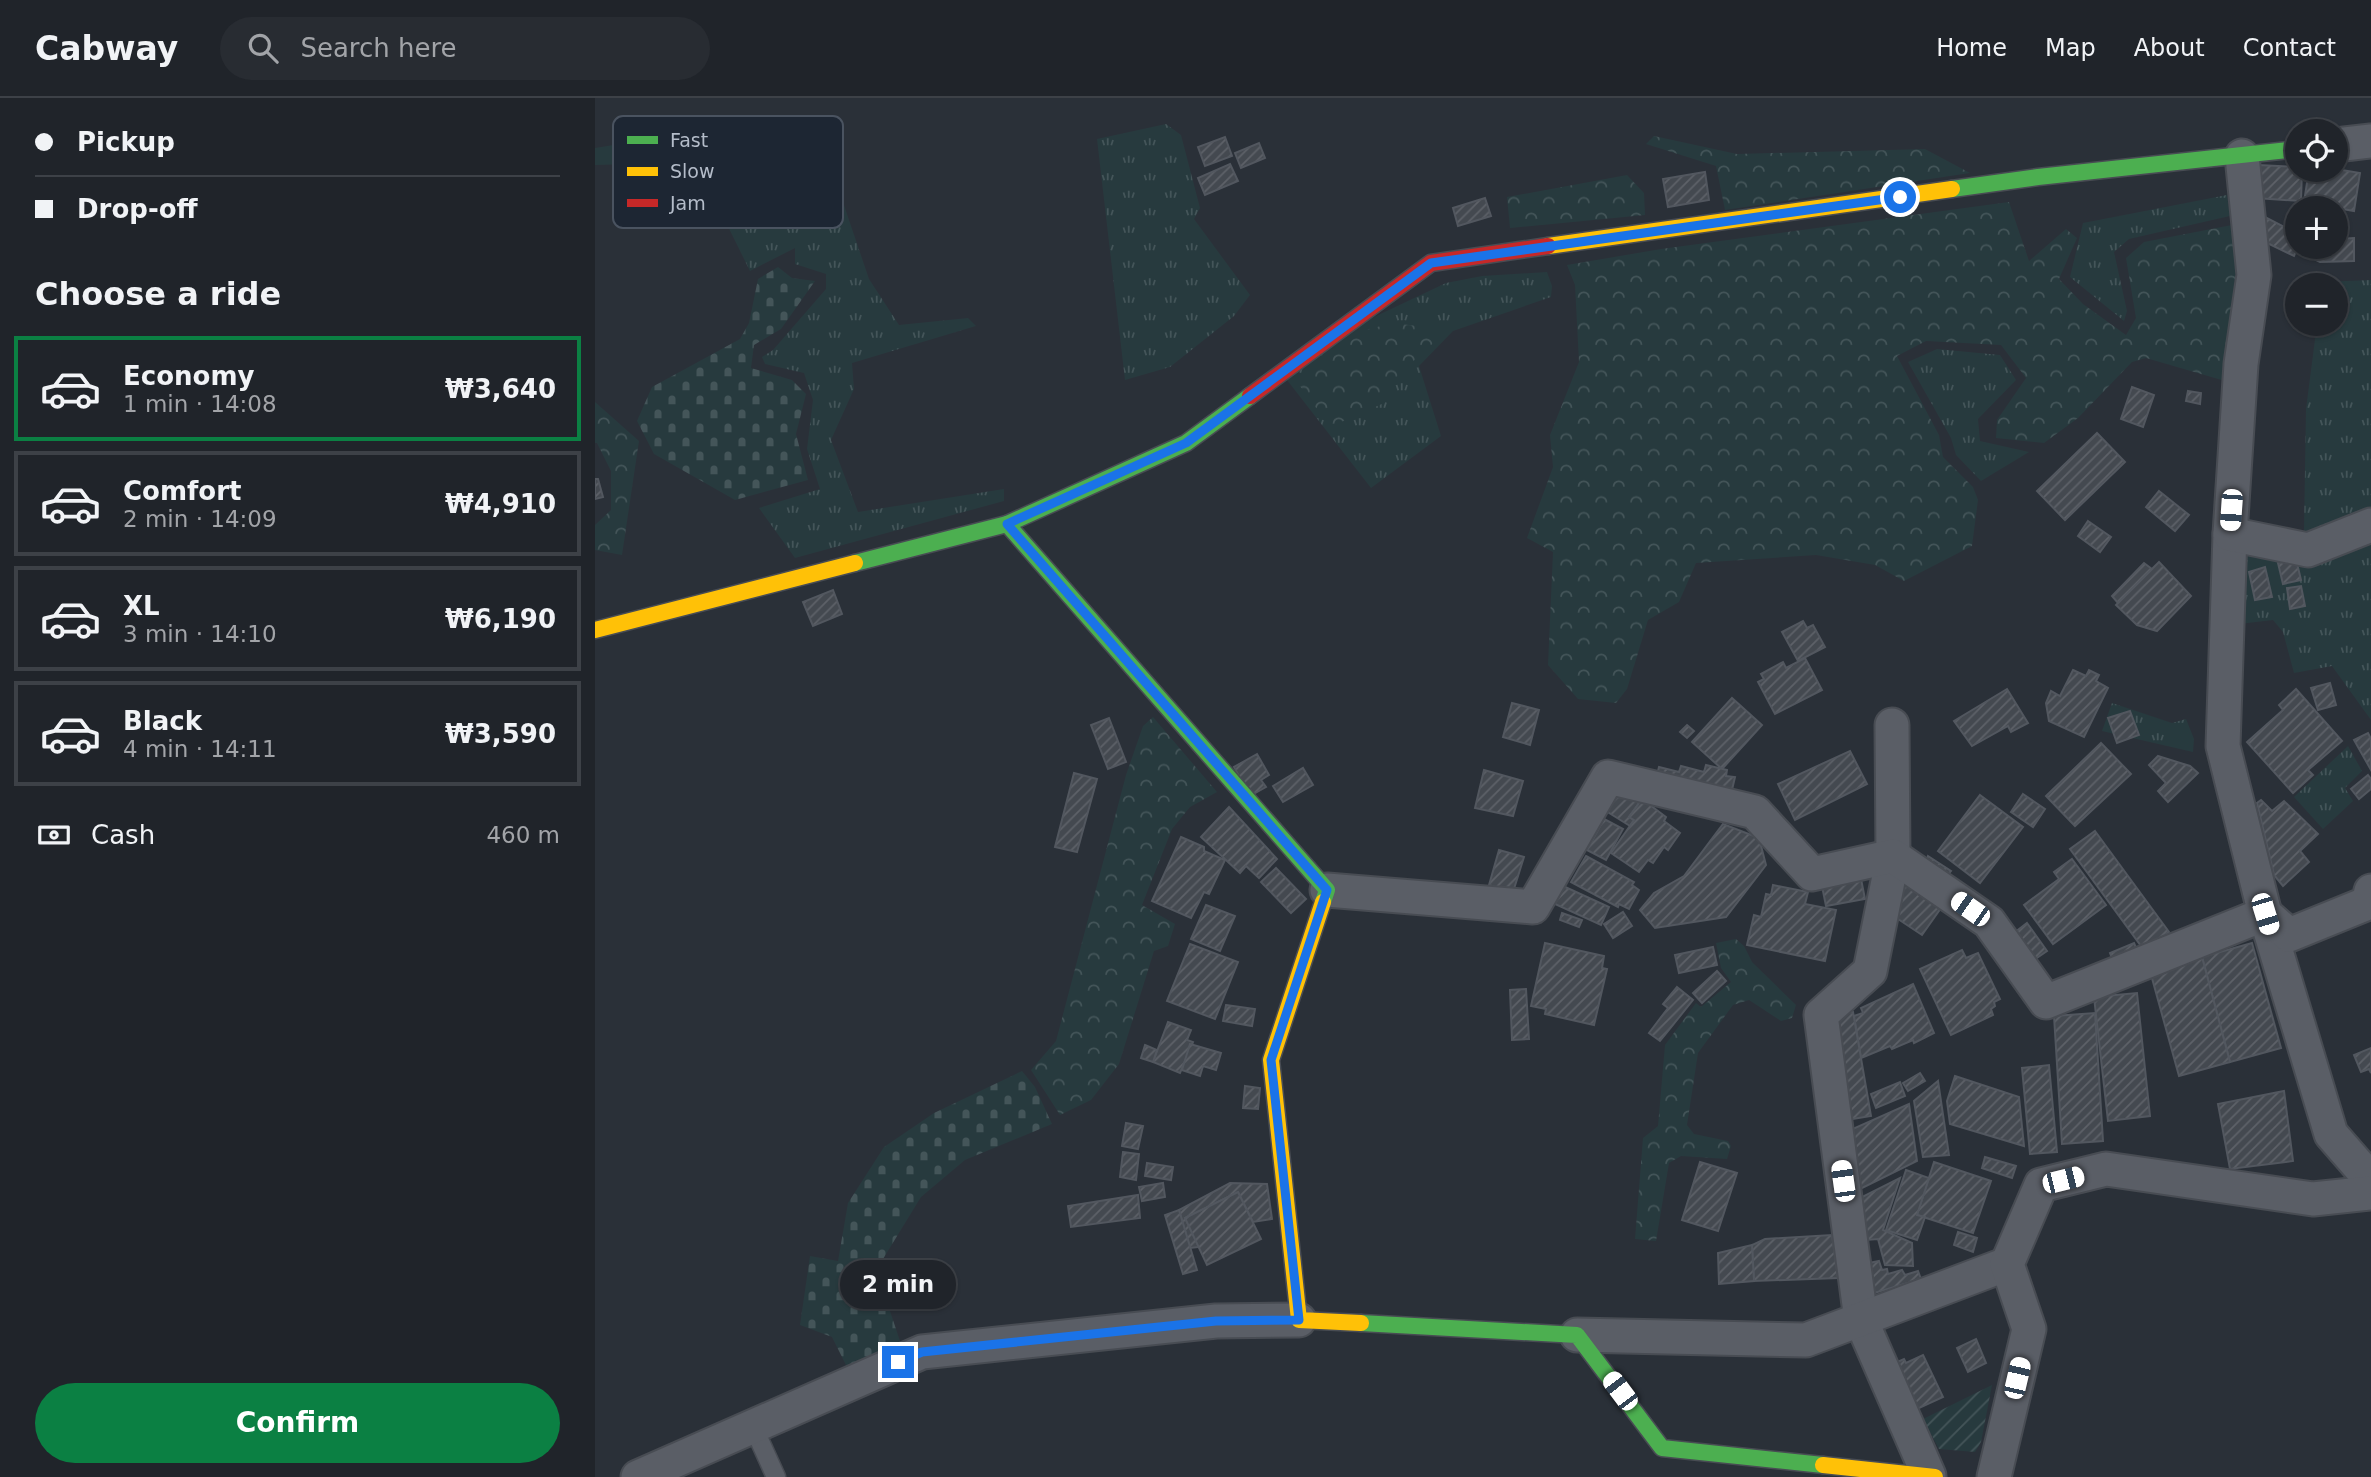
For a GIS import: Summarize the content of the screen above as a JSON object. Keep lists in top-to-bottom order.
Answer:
{
  "legend": ["Fast", "Slow", "Jam"],
  "page": {
    "header": "Cabway",
    "search": "Search here",
    "nav": [
      "Home",
      "Map",
      "About",
      "Contact"
    ],
    "banner": ["Pickup", "Drop-off"],
    "map_buttons": ["+", "−"],
    "heading": "Choose a ride",
    "list": [
      {
        "name": "Economy",
        "note": "1 min · 14:08",
        "value": "₩3,640"
      },
      {
        "name": "Comfort",
        "note": "2 min · 14:09",
        "value": "₩4,910"
      },
      {
        "name": "XL",
        "note": "3 min · 14:10",
        "value": "₩6,190"
      },
      {
        "name": "Black",
        "note": "4 min · 14:11",
        "value": "₩3,590"
      }
    ],
    "pay": ["Cash", "460 m"],
    "bubble": "2 min",
    "buttons": "Confirm"
  }
}
